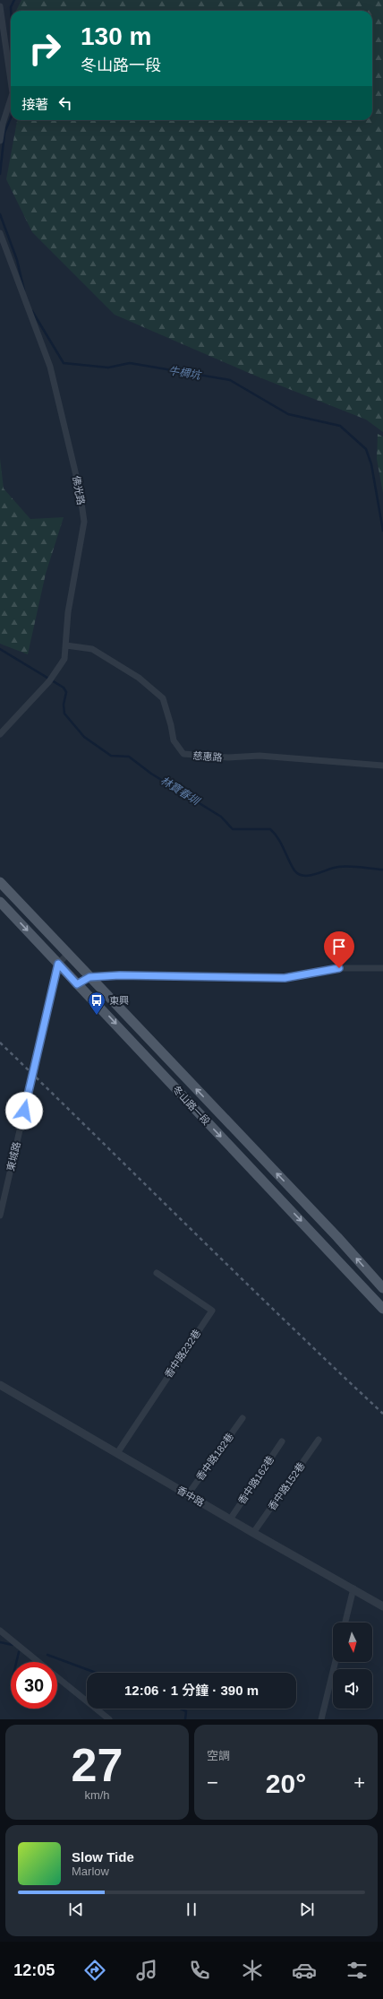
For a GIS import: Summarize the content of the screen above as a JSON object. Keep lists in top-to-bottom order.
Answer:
{
  "streets": {
    "main road": ["冬山路一段"],
    "street": [
      "佛光路",
      "慈惠路",
      "東城路",
      "香中路232巷",
      "香中路182巷",
      "香中路162巷",
      "香中路152巷",
      "香中路"
    ]
  },
  "crossings": [
    ["佛光路", "慈惠路"],
    ["冬山路一段", "東城路"],
    ["香中路232巷", "香中路"],
    ["香中路182巷", "香中路"],
    ["香中路162巷", "香中路"],
    ["香中路152巷", "香中路"]
  ],
  "water": ["牛椆坑", "林寶春圳"],
  "places": {
    "bus stop": ["東興"]
  },
  "north": "bottom",
  "page": {
    "turn": ["130 m", "冬山路一段"],
    "then": "接著",
    "limit": "30",
    "trip": "12:06 · 1 分鐘 · 390 m",
    "tile": [
      ["27", "km/h"],
      "空調"
    ],
    "heat": ["−", "20°", "+"],
    "song": ["Slow Tide", "Marlow"],
    "tabs": "12:05"
  }
}
